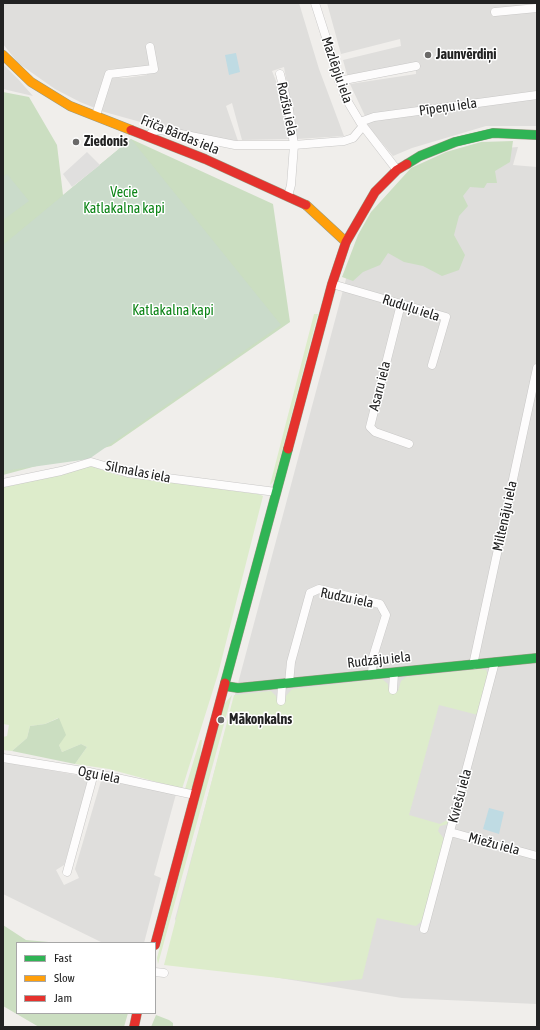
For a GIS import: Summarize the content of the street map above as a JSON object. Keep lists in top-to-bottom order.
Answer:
{
  "streets": {
    "main road": ["Friča Bārdas iela", "Rudzāju iela"],
    "street": [
      "Mazlēpju iela",
      "Pīpeņu iela",
      "Rozīšu iela",
      "Ruduļu iela",
      "Asaru iela",
      "Silmalas iela",
      "Miltenāju iela",
      "Rudzu iela",
      "Ogu iela",
      "Kviešu iela",
      "Miežu iela"
    ]
  },
  "crossings": [
    ["Mazlēpju iela", "Pīpeņu iela"],
    ["Rozīšu iela", "Friča Bārdas iela"],
    ["Ruduļu iela", "Asaru iela"],
    ["Miltenāju iela", "Rudzāju iela"],
    ["Rudzu iela", "Rudzāju iela"],
    ["Rudzāju iela", "Kviešu iela"],
    ["Kviešu iela", "Miežu iela"]
  ],
  "parks": ["Vecie Katlakalna kapi", "Katlakalna kapi"],
  "places": ["Jaunvērdiņi", "Ziedonis", "Mākoņkalns"],
  "legend": ["Fast", "Slow", "Jam"]
}
